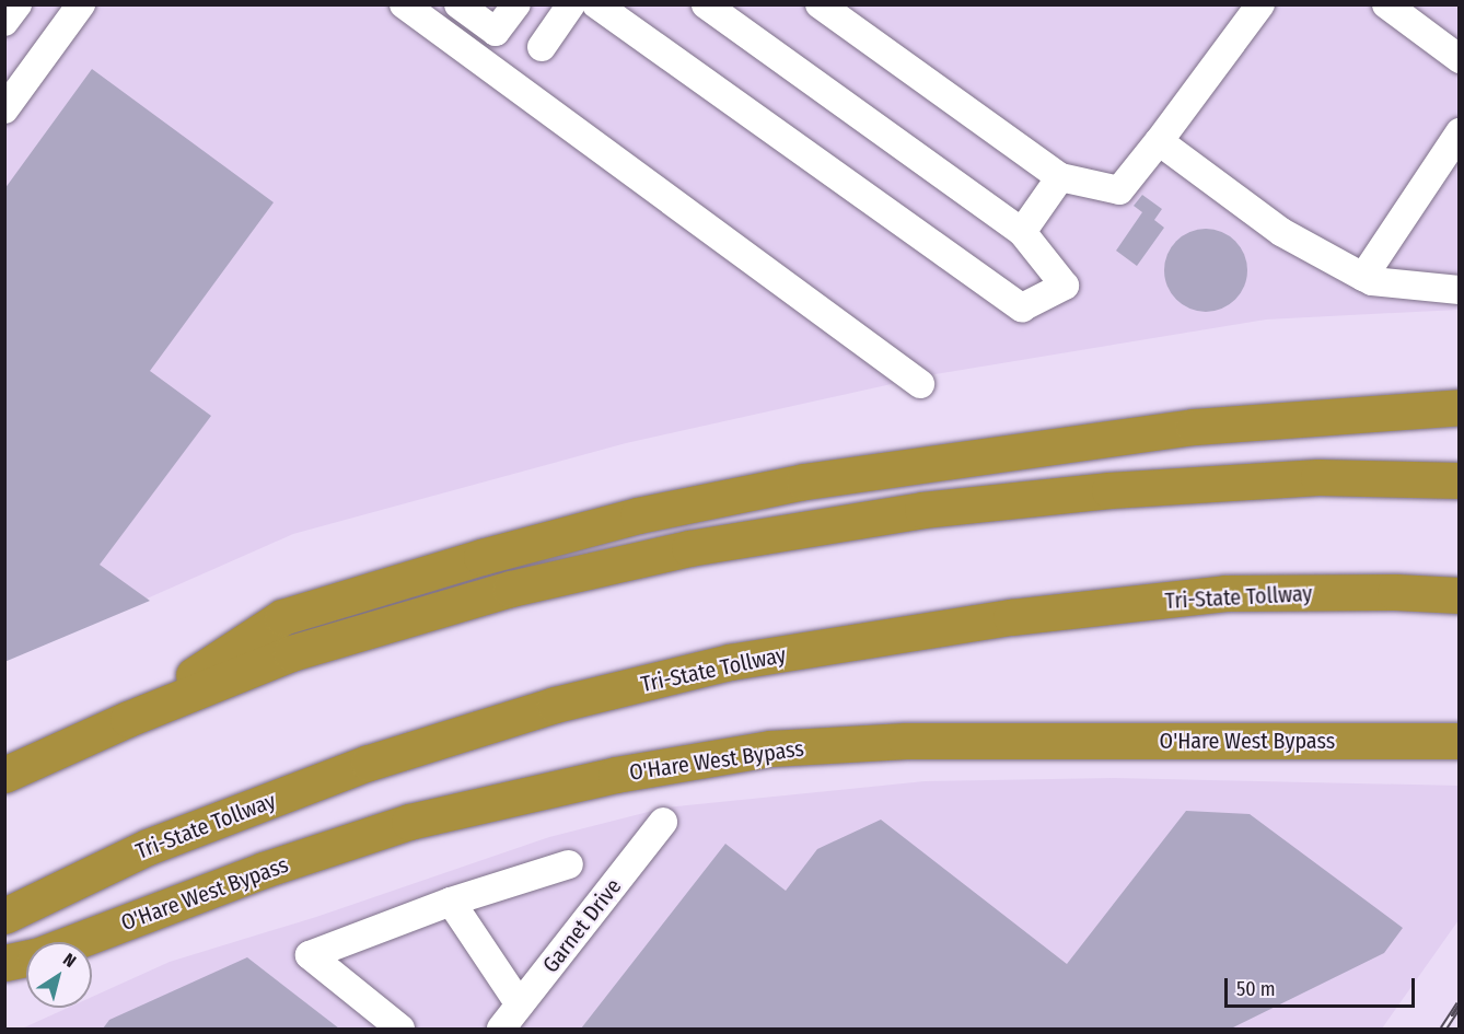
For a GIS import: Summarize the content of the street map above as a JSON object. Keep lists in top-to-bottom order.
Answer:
{
  "streets": {
    "highway": ["Tri-State Tollway", "O'Hare West Bypass"],
    "street": ["Garnet Drive"]
  },
  "scale_bar": "50 m",
  "north": "top right"
}
